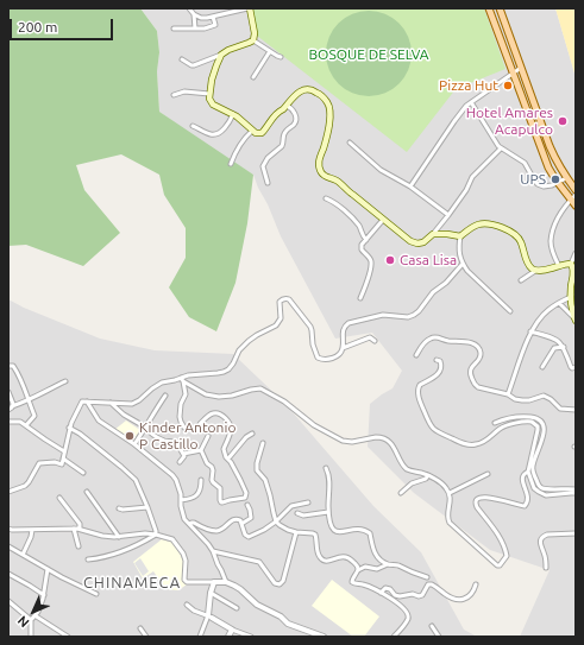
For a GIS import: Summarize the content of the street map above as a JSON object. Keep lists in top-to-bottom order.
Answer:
{
  "districts": ["CHINAMECA"],
  "parks": ["BOSQUE DE SELVA"],
  "places": [
    "Pizza Hut",
    "Hotel Amares Acapulco",
    "UPS",
    "Casa Lisa",
    "Kinder Antonio P Castillo"
  ],
  "scale_bar": "200 m",
  "north": "bottom left"
}
